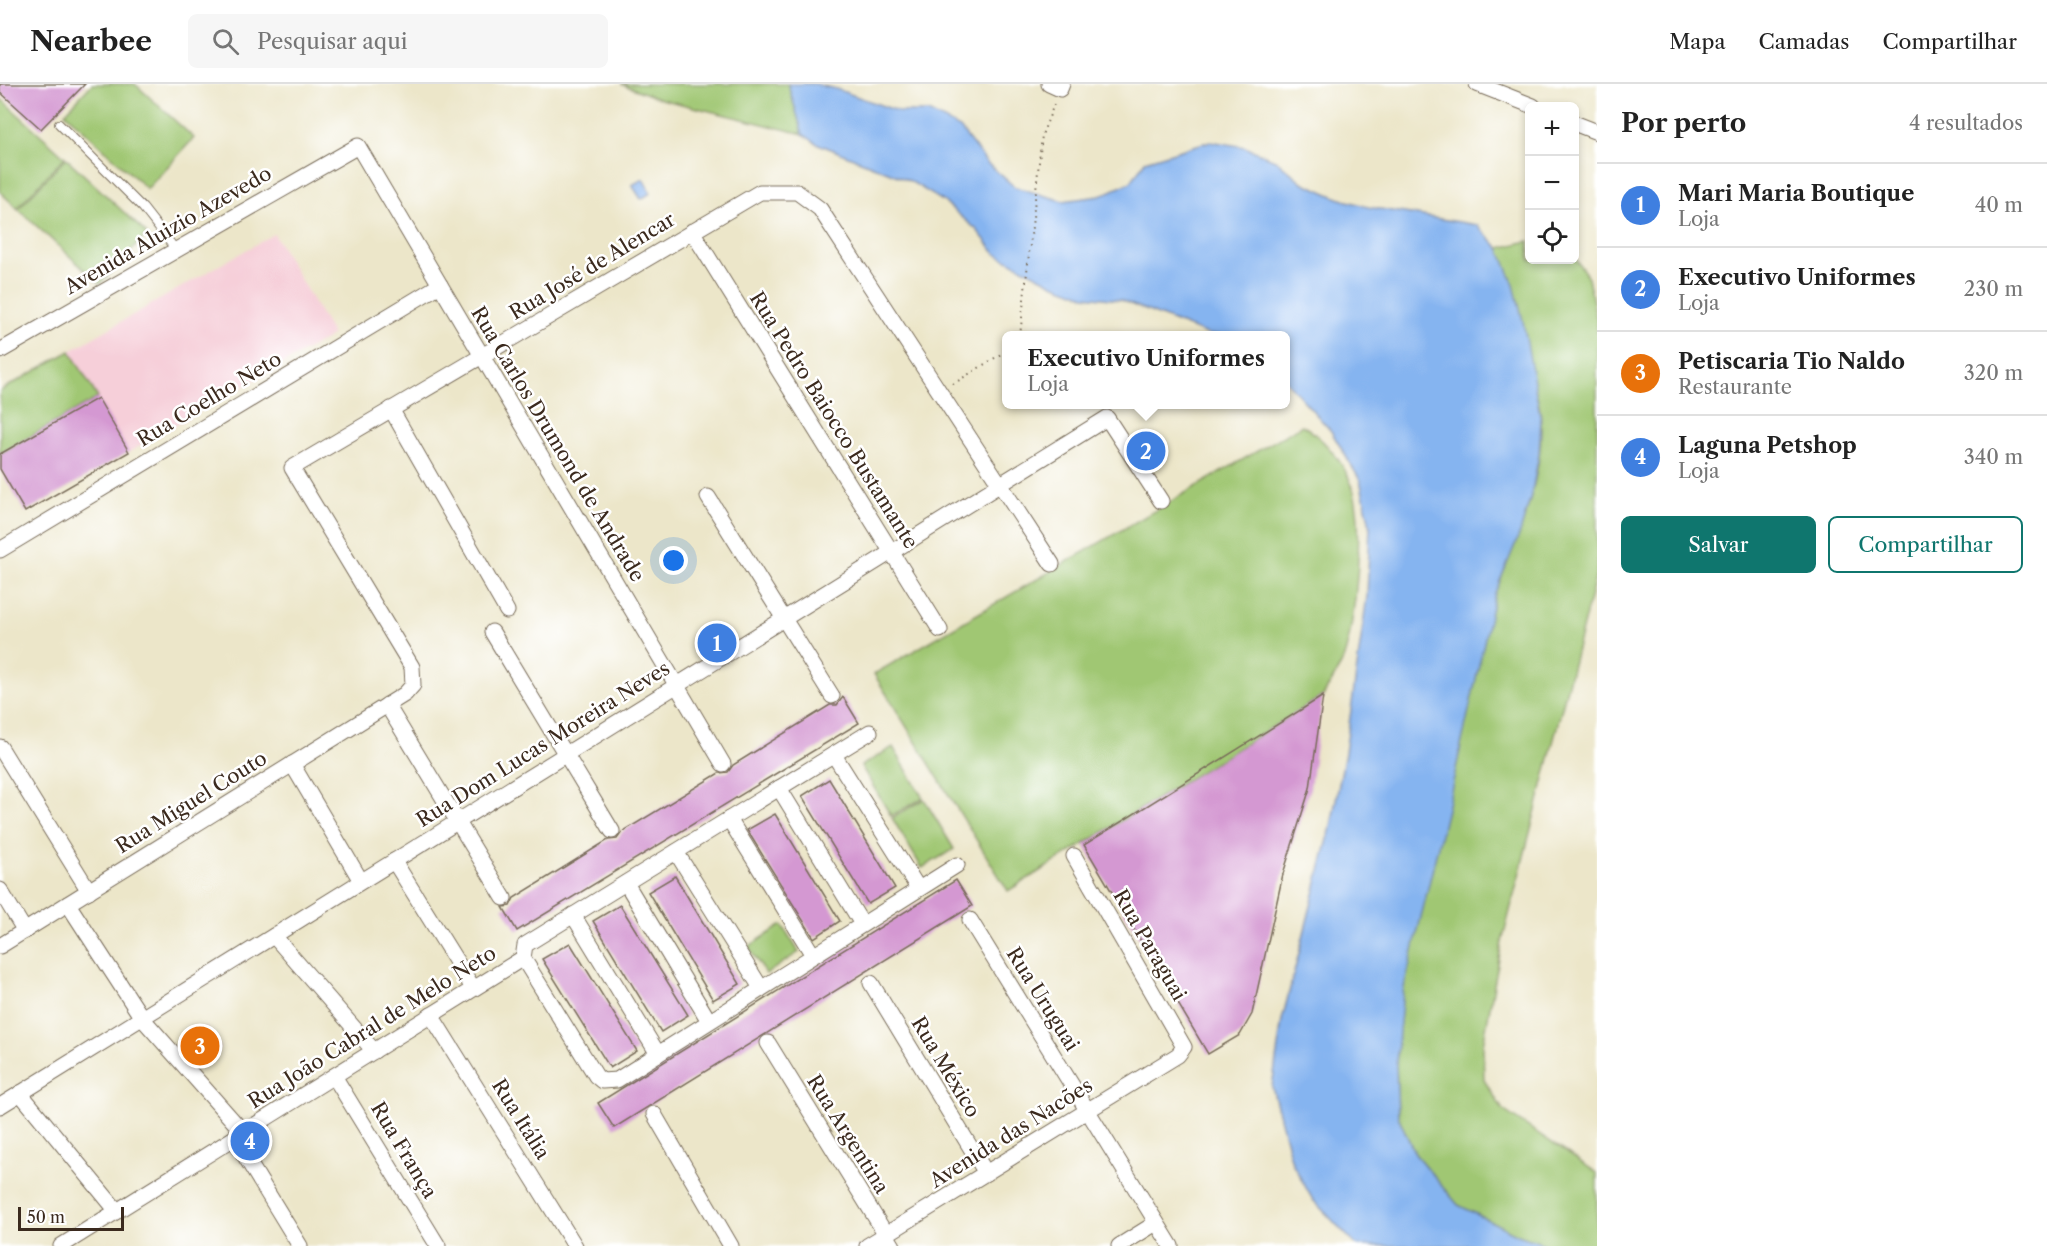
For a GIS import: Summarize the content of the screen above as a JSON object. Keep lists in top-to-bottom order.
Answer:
{
  "streets": {
    "street": [
      "Avenida Aluizio Azevedo",
      "Rua José de Alencar",
      "Rua Coelho Neto",
      "Rua Pedro Baiocco Bustamante",
      "Rua Carlos Drumond de Andrade",
      "Rua Dom Lucas Moreira Neves",
      "Rua Miguel Couto",
      "Rua Paraguai",
      "Rua Uruguai",
      "Rua João Cabral de Melo Neto",
      "Rua México",
      "Rua Itália",
      "Avenida das Nacões",
      "Rua Argentina",
      "Rua França"
    ]
  },
  "crossings": [
    ["Avenida Aluizio Azevedo", "Rua Carlos Drumond de Andrade"],
    ["Rua José de Alencar", "Rua Pedro Baiocco Bustamante"],
    ["Rua José de Alencar", "Rua Carlos Drumond de Andrade"],
    ["Rua José de Alencar", "Rua Miguel Couto"],
    ["Rua Coelho Neto", "Rua Carlos Drumond de Andrade"],
    ["Rua Pedro Baiocco Bustamante", "Rua Dom Lucas Moreira Neves"],
    ["Rua Carlos Drumond de Andrade", "Rua Dom Lucas Moreira Neves"],
    ["Rua Paraguai", "Avenida das Nacões"],
    ["Rua Uruguai", "Avenida das Nacões"],
    ["Rua João Cabral de Melo Neto", "Rua Itália"],
    ["Rua João Cabral de Melo Neto", "Rua França"],
    ["Rua México", "Avenida das Nacões"],
    ["Avenida das Nacões", "Rua Argentina"]
  ],
  "scale_bar": "50 m",
  "page": {
    "header": "Nearbee",
    "search": "Pesquisar aqui",
    "nav": ["Mapa", "Camadas", "Compartilhar"],
    "heading": ["Por perto", "4 resultados"],
    "map_buttons": ["+", "−"],
    "list": [
      {
        "mark": "1",
        "name": "Mari Maria Boutique",
        "note": "Loja",
        "value": "40 m"
      },
      {
        "mark": "2",
        "name": "Executivo Uniformes",
        "note": "Loja",
        "value": "230 m"
      },
      {
        "mark": "3",
        "name": "Petiscaria Tio Naldo",
        "note": "Restaurante",
        "value": "320 m"
      },
      {
        "mark": "4",
        "name": "Laguna Petshop",
        "note": "Loja",
        "value": "340 m"
      }
    ],
    "popup": ["Executivo Uniformes", "Loja"],
    "pins": [
      "2",
      "1",
      "3",
      "4"
    ],
    "buttons": ["Salvar", "Compartilhar"],
    "scale": "50 m"
  }
}
